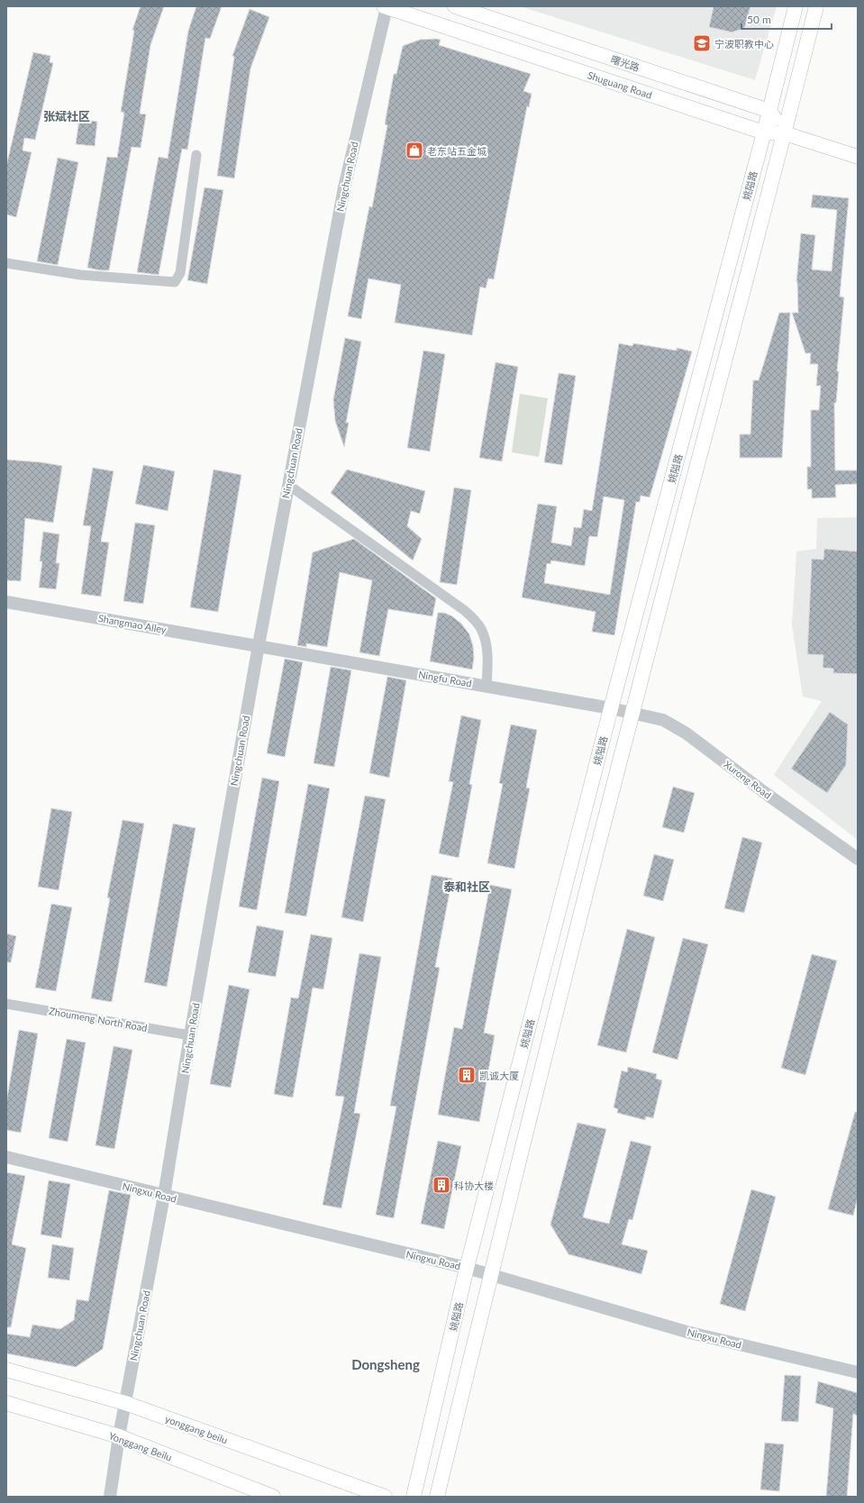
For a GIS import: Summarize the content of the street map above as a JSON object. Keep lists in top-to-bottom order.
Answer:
{
  "streets": {
    "main road": [
      "曙光路",
      "Shuguang Road",
      "姚隘路",
      "yonggang beilu",
      "Yonggang Beilu"
    ],
    "street": [
      "Ningchuan Road",
      "Shangmao Alley",
      "Ningfu Road",
      "Xurong Road",
      "Zhoumeng North Road",
      "Ningxu Road"
    ]
  },
  "crossings": [
    ["曙光路", "姚隘路"],
    ["Shuguang Road", "Ningchuan Road"],
    ["Shuguang Road", "姚隘路"],
    ["Ningchuan Road", "Shangmao Alley"],
    ["Ningchuan Road", "Ningfu Road"],
    ["Ningchuan Road", "Zhoumeng North Road"],
    ["Ningchuan Road", "Ningxu Road"],
    ["Ningchuan Road", "yonggang beilu"],
    ["Ningchuan Road", "Yonggang Beilu"],
    ["姚隘路", "Ningfu Road"],
    ["姚隘路", "Xurong Road"],
    ["姚隘路", "Ningxu Road"],
    ["Shangmao Alley", "Ningfu Road"],
    ["Ningfu Road", "Xurong Road"]
  ],
  "districts": ["张斌社区", "泰和社区", "Dongsheng"],
  "places": {
    "school or university": ["宁波职教中心"],
    "shop": ["老东站五金城"],
    "building": ["凯诚大厦", "科协大楼"]
  },
  "scale_bar": "50 m"
}
